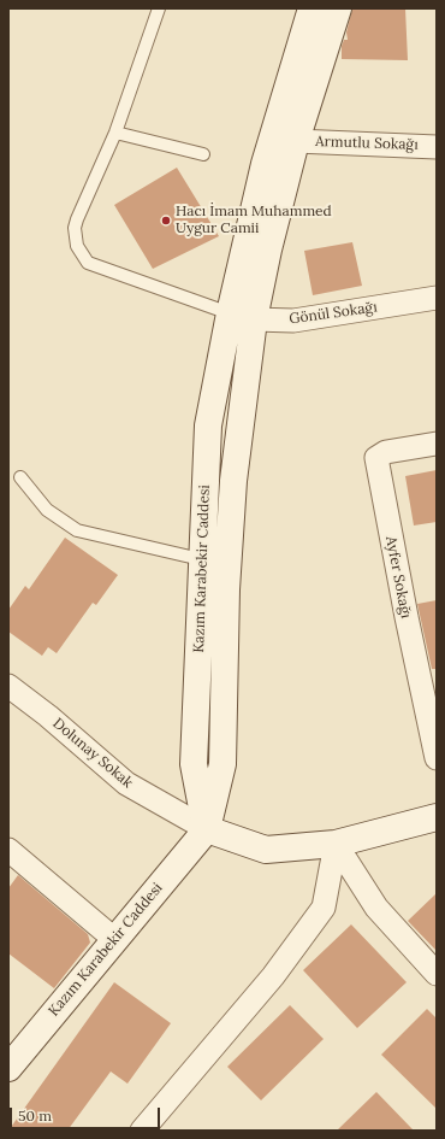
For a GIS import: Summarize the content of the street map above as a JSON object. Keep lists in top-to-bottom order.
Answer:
{
  "streets": {
    "street": [
      "Armutlu Sokağı",
      "Gönül Sokağı",
      "Kazım Karabekir Caddesi",
      "Ayfer Sokağı",
      "Dolunay Sokak"
    ]
  },
  "crossings": [
    ["Gönül Sokağı", "Kazım Karabekir Caddesi"],
    ["Kazım Karabekir Caddesi", "Dolunay Sokak"]
  ],
  "places": ["Hacı İmam Muhammed Uygur Camii"],
  "scale_bar": "50 m"
}
